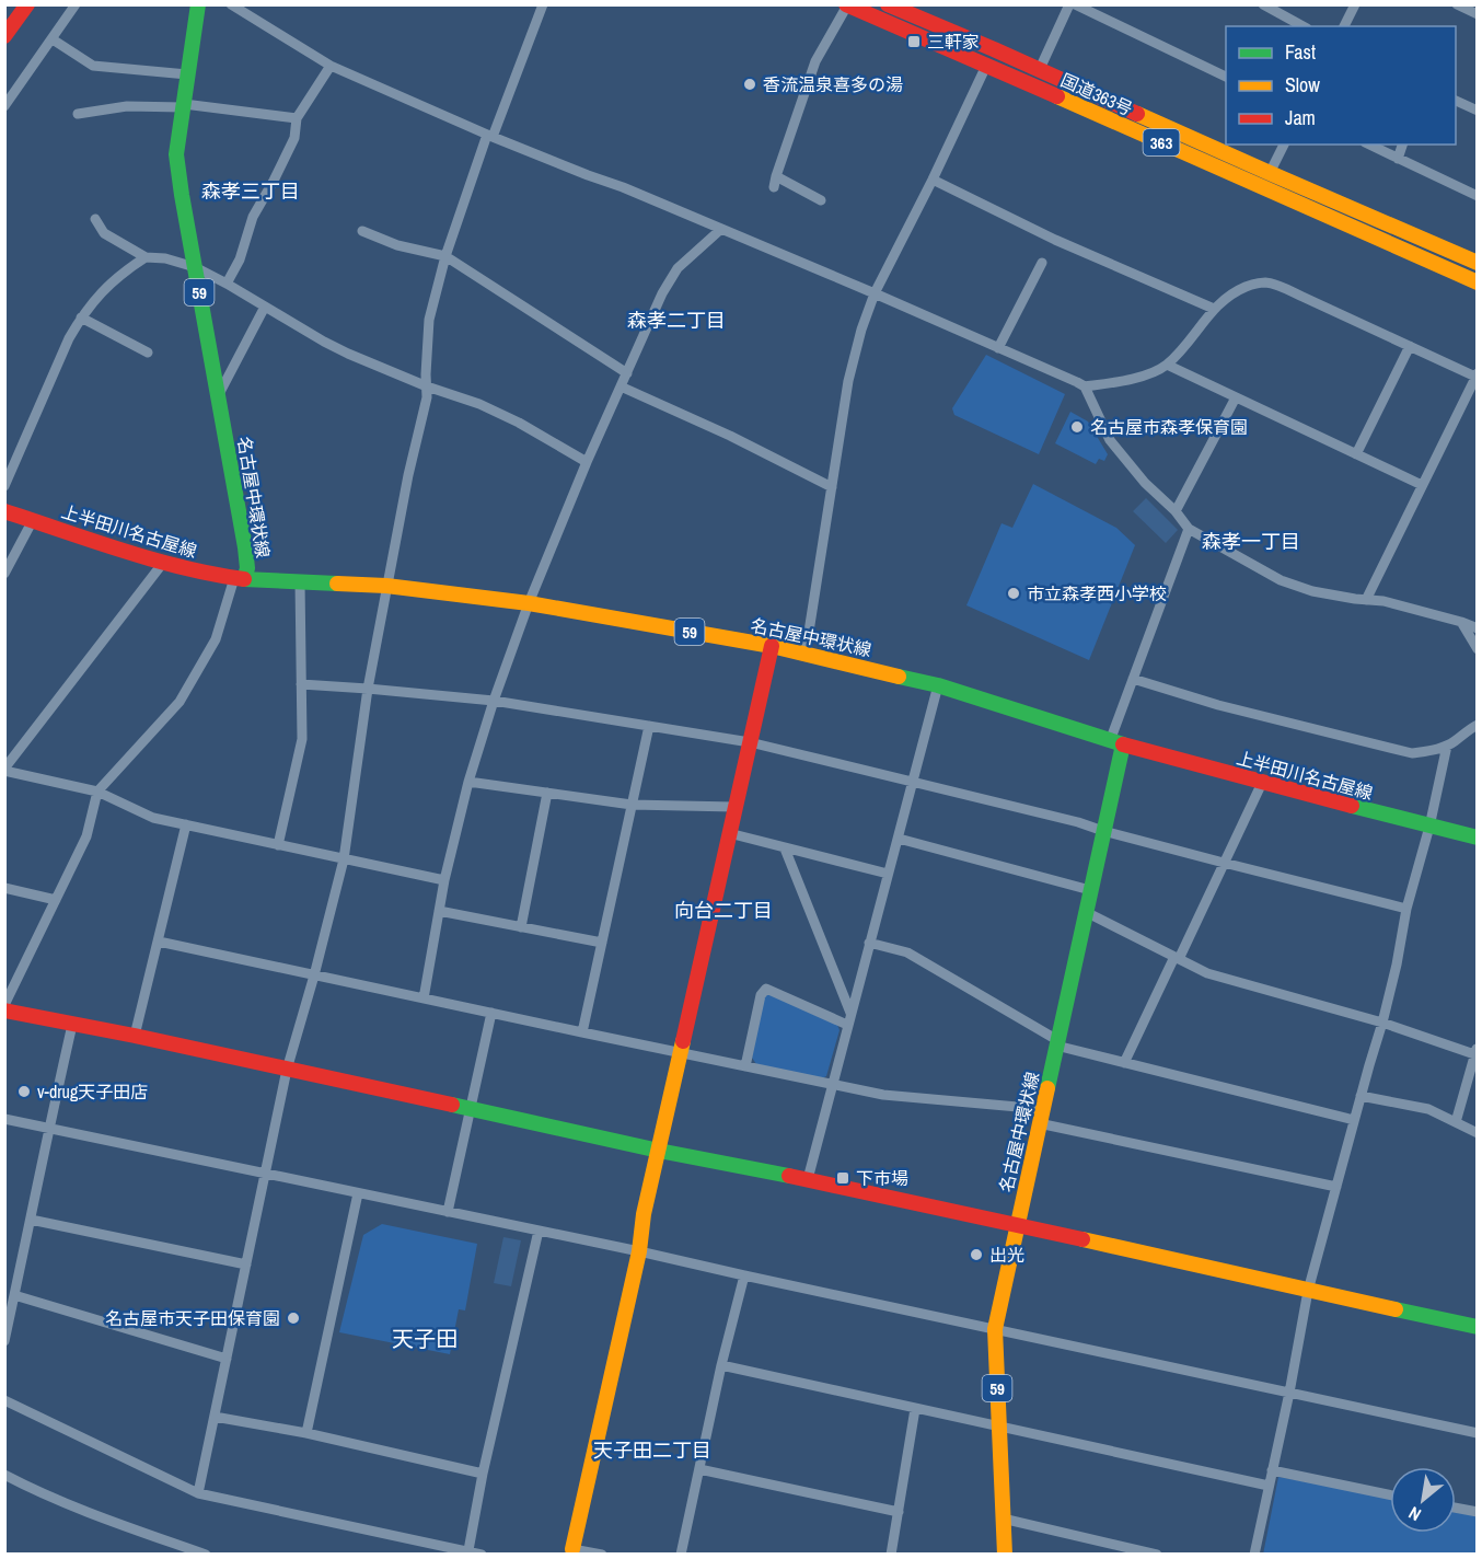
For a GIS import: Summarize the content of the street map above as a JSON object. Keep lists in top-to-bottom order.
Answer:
{
  "streets": {
    "main road": [
      "国道363号",
      "363",
      "59",
      "名古屋中環状線",
      "上半田川名古屋線"
    ]
  },
  "crossings": [
    ["名古屋中環状線", "上半田川名古屋線"]
  ],
  "districts": [
    "森孝三丁目",
    "森孝二丁目",
    "森孝一丁目",
    "向台二丁目",
    "天子田",
    "天子田二丁目"
  ],
  "places": {
    "transit": ["三軒家", "下市場"],
    "other": [
      "香流温泉喜多の湯",
      "名古屋市森孝保育園",
      "市立森孝西小学校",
      "v-drug天子田店",
      "出光",
      "名古屋市天子田保育園"
    ]
  },
  "legend": ["Fast", "Slow", "Jam"],
  "north": "bottom left"
}
